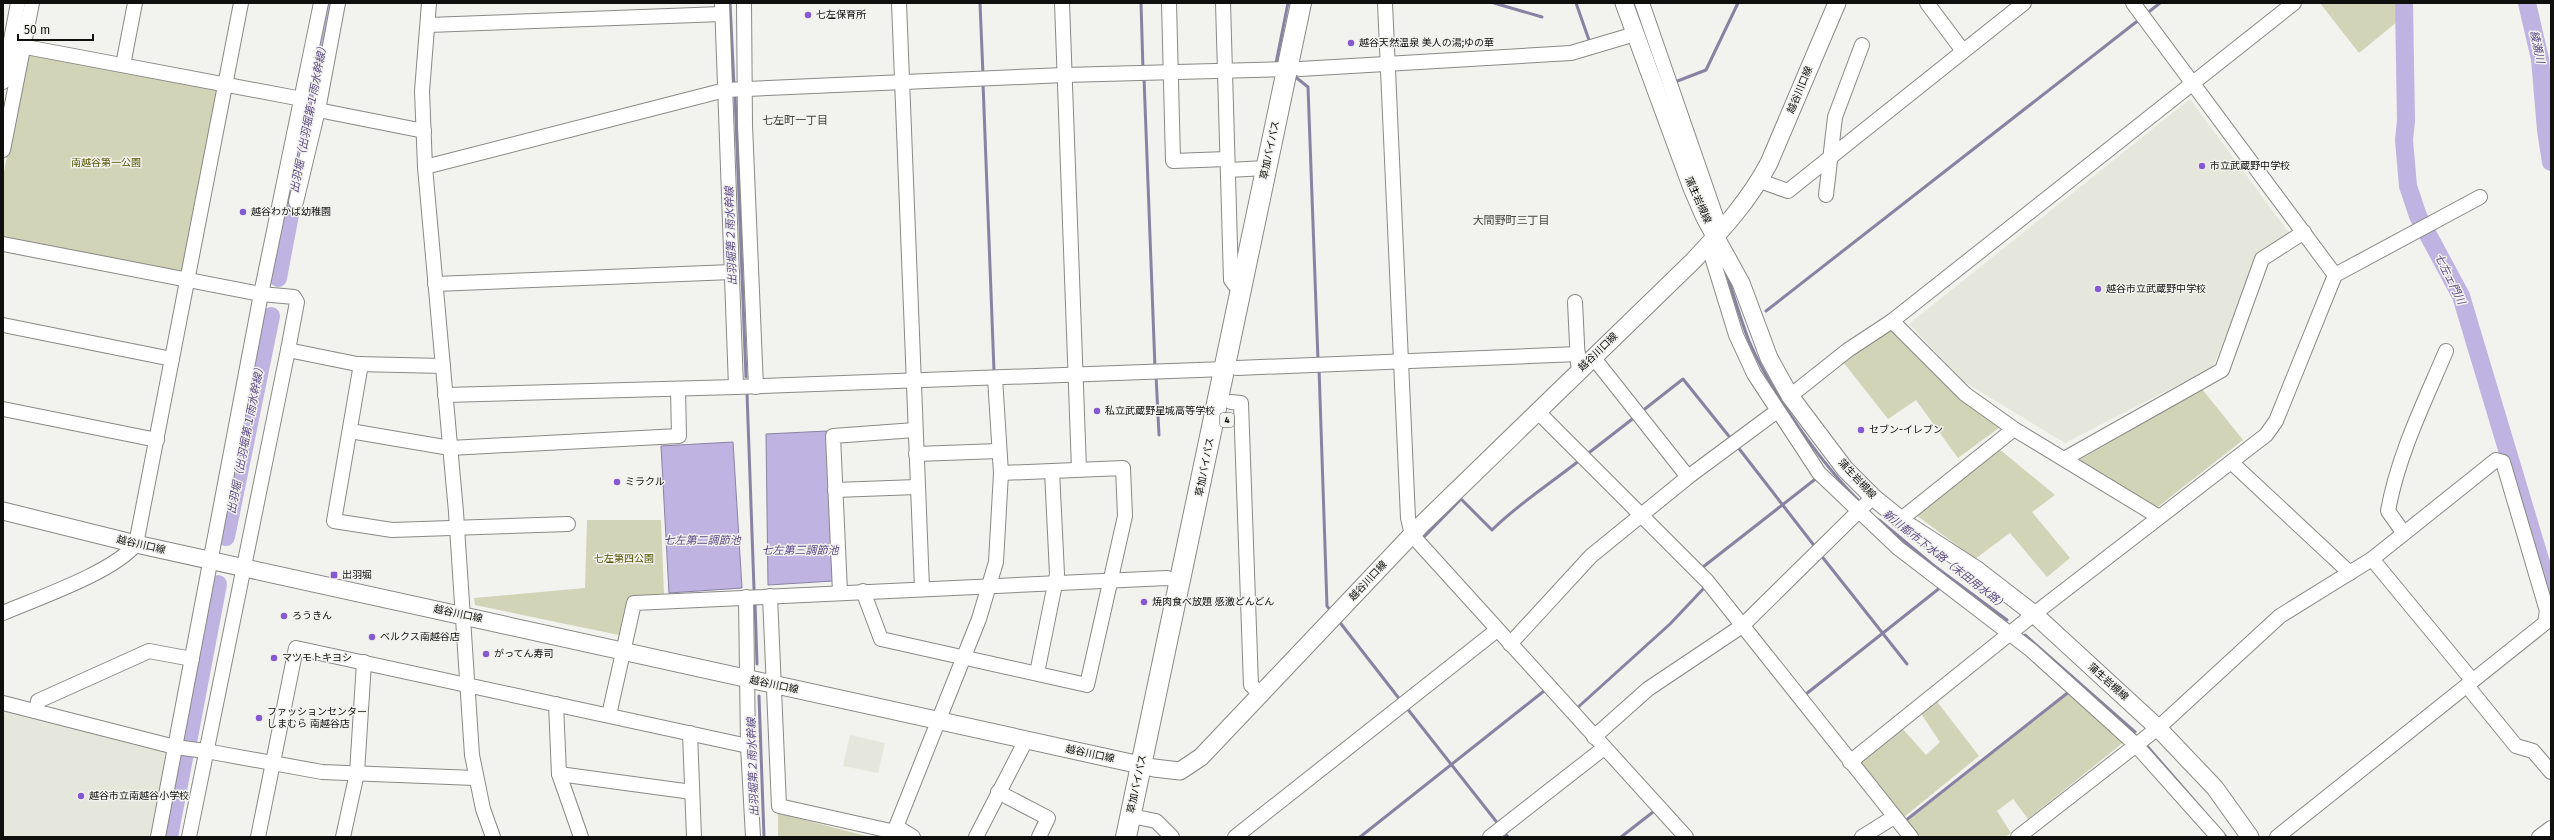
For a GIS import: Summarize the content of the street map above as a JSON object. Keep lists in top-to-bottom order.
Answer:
{
  "streets": {
    "highway": ["草加バイパス", "4"],
    "main road": ["越谷川口線", "蒲生岩槻線"]
  },
  "crossings": [
    ["越谷川口線", "草加バイパス"],
    ["越谷川口線", "蒲生岩槻線"]
  ],
  "districts": ["七左町一丁目", "大間野町三丁目"],
  "water": [
    "綾瀬川",
    "出羽堀（出羽堀第１雨水幹線）",
    "出羽堀第２雨水幹線",
    "七左ェ門川",
    "七左第二調節池",
    "七左第三調節池",
    "新川都市下水路（末田用水路）"
  ],
  "parks": ["南越谷第一公園", "七左第四公園"],
  "places": {
    "other": [
      "七左保育所",
      "越谷天然温泉 美人の湯;ゆの華",
      "市立武蔵野中学校",
      "越谷わかば幼稚園",
      "越谷市立武蔵野中学校",
      "私立武蔵野星城高等学校",
      "セブン-イレブン",
      "ミラクル",
      "焼肉食べ放題 感激どんどん",
      "ろうきん",
      "ベルクス南越谷店",
      "がってん寿司",
      "マツモトキヨシ",
      "ファッションセンター しまむら 南越谷店",
      "越谷市立南越谷小学校"
    ],
    "transit": ["出羽堀"]
  },
  "scale_bar": "50 m"
}
